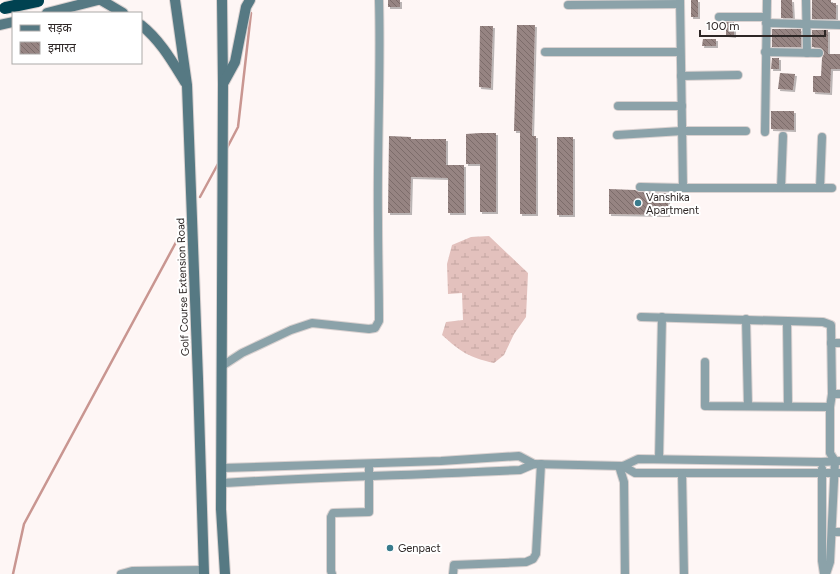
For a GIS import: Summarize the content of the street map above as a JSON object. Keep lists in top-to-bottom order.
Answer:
{
  "streets": {
    "main road": ["Golf Course Extension Road"]
  },
  "places": ["Vanshika Apartment", "Genpact"],
  "legend": ["सड़क", "इमारत"],
  "scale_bar": "100 m"
}
